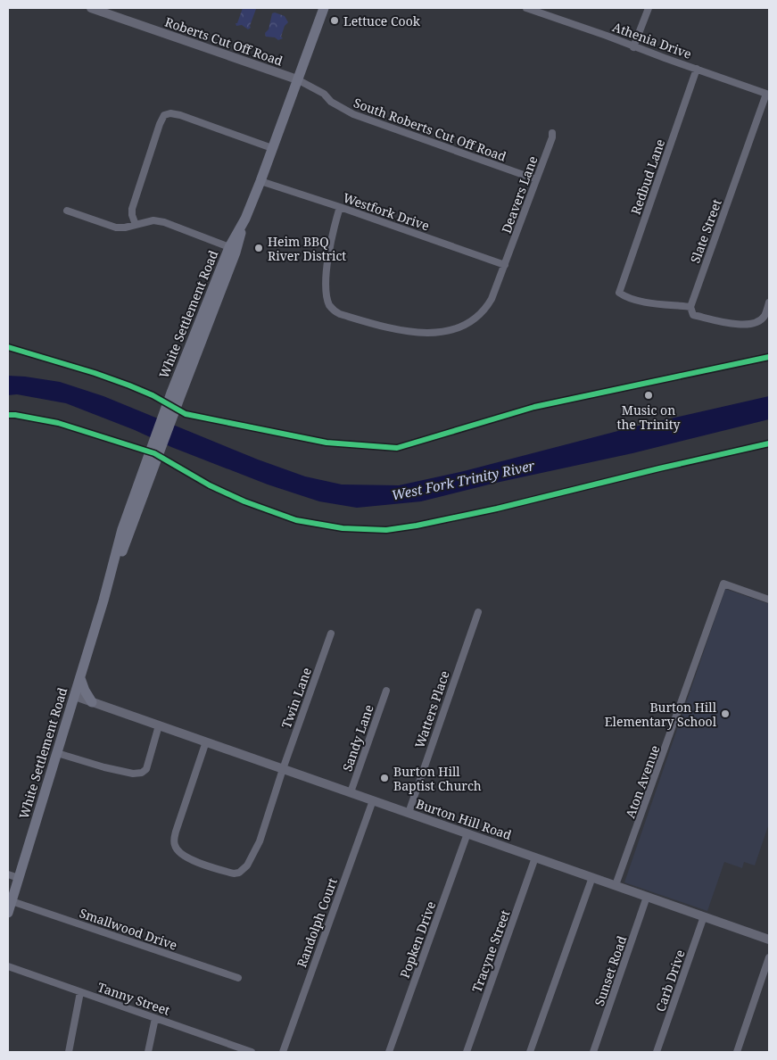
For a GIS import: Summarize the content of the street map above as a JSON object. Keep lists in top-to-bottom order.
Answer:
{
  "streets": {
    "main road": ["White Settlement Road"],
    "street": [
      "Athenia Drive",
      "Roberts Cut Off Road",
      "South Roberts Cut Off Road",
      "Redbud Lane",
      "Deavers Lane",
      "Westfork Drive",
      "Slate Street",
      "Twin Lane",
      "Watters Place",
      "Sandy Lane",
      "Aton Avenue",
      "Burton Hill Road",
      "Randolph Court",
      "Smallwood Drive",
      "Popken Drive",
      "Tracyne Street",
      "Sunset Road",
      "Carb Drive",
      "Tanny Street"
    ]
  },
  "crossings": [
    ["Athenia Drive", "Redbud Lane"],
    ["Athenia Drive", "Slate Street"],
    ["Roberts Cut Off Road", "South Roberts Cut Off Road"],
    ["Roberts Cut Off Road", "White Settlement Road"],
    ["South Roberts Cut Off Road", "Deavers Lane"],
    ["South Roberts Cut Off Road", "White Settlement Road"],
    ["Redbud Lane", "Slate Street"],
    ["Deavers Lane", "Westfork Drive"],
    ["Westfork Drive", "White Settlement Road"],
    ["White Settlement Road", "Burton Hill Road"],
    ["White Settlement Road", "Smallwood Drive"],
    ["Twin Lane", "Burton Hill Road"],
    ["Watters Place", "Burton Hill Road"],
    ["Sandy Lane", "Burton Hill Road"],
    ["Aton Avenue", "Burton Hill Road"],
    ["Burton Hill Road", "Randolph Court"],
    ["Burton Hill Road", "Popken Drive"],
    ["Burton Hill Road", "Tracyne Street"],
    ["Burton Hill Road", "Sunset Road"],
    ["Burton Hill Road", "Carb Drive"]
  ],
  "water": ["West Fork Trinity River"],
  "places": [
    "Lettuce Cook",
    "Heim BBQ River District",
    "Music on the Trinity",
    "Burton Hill Elementary School",
    "Burton Hill Baptist Church"
  ]
}
